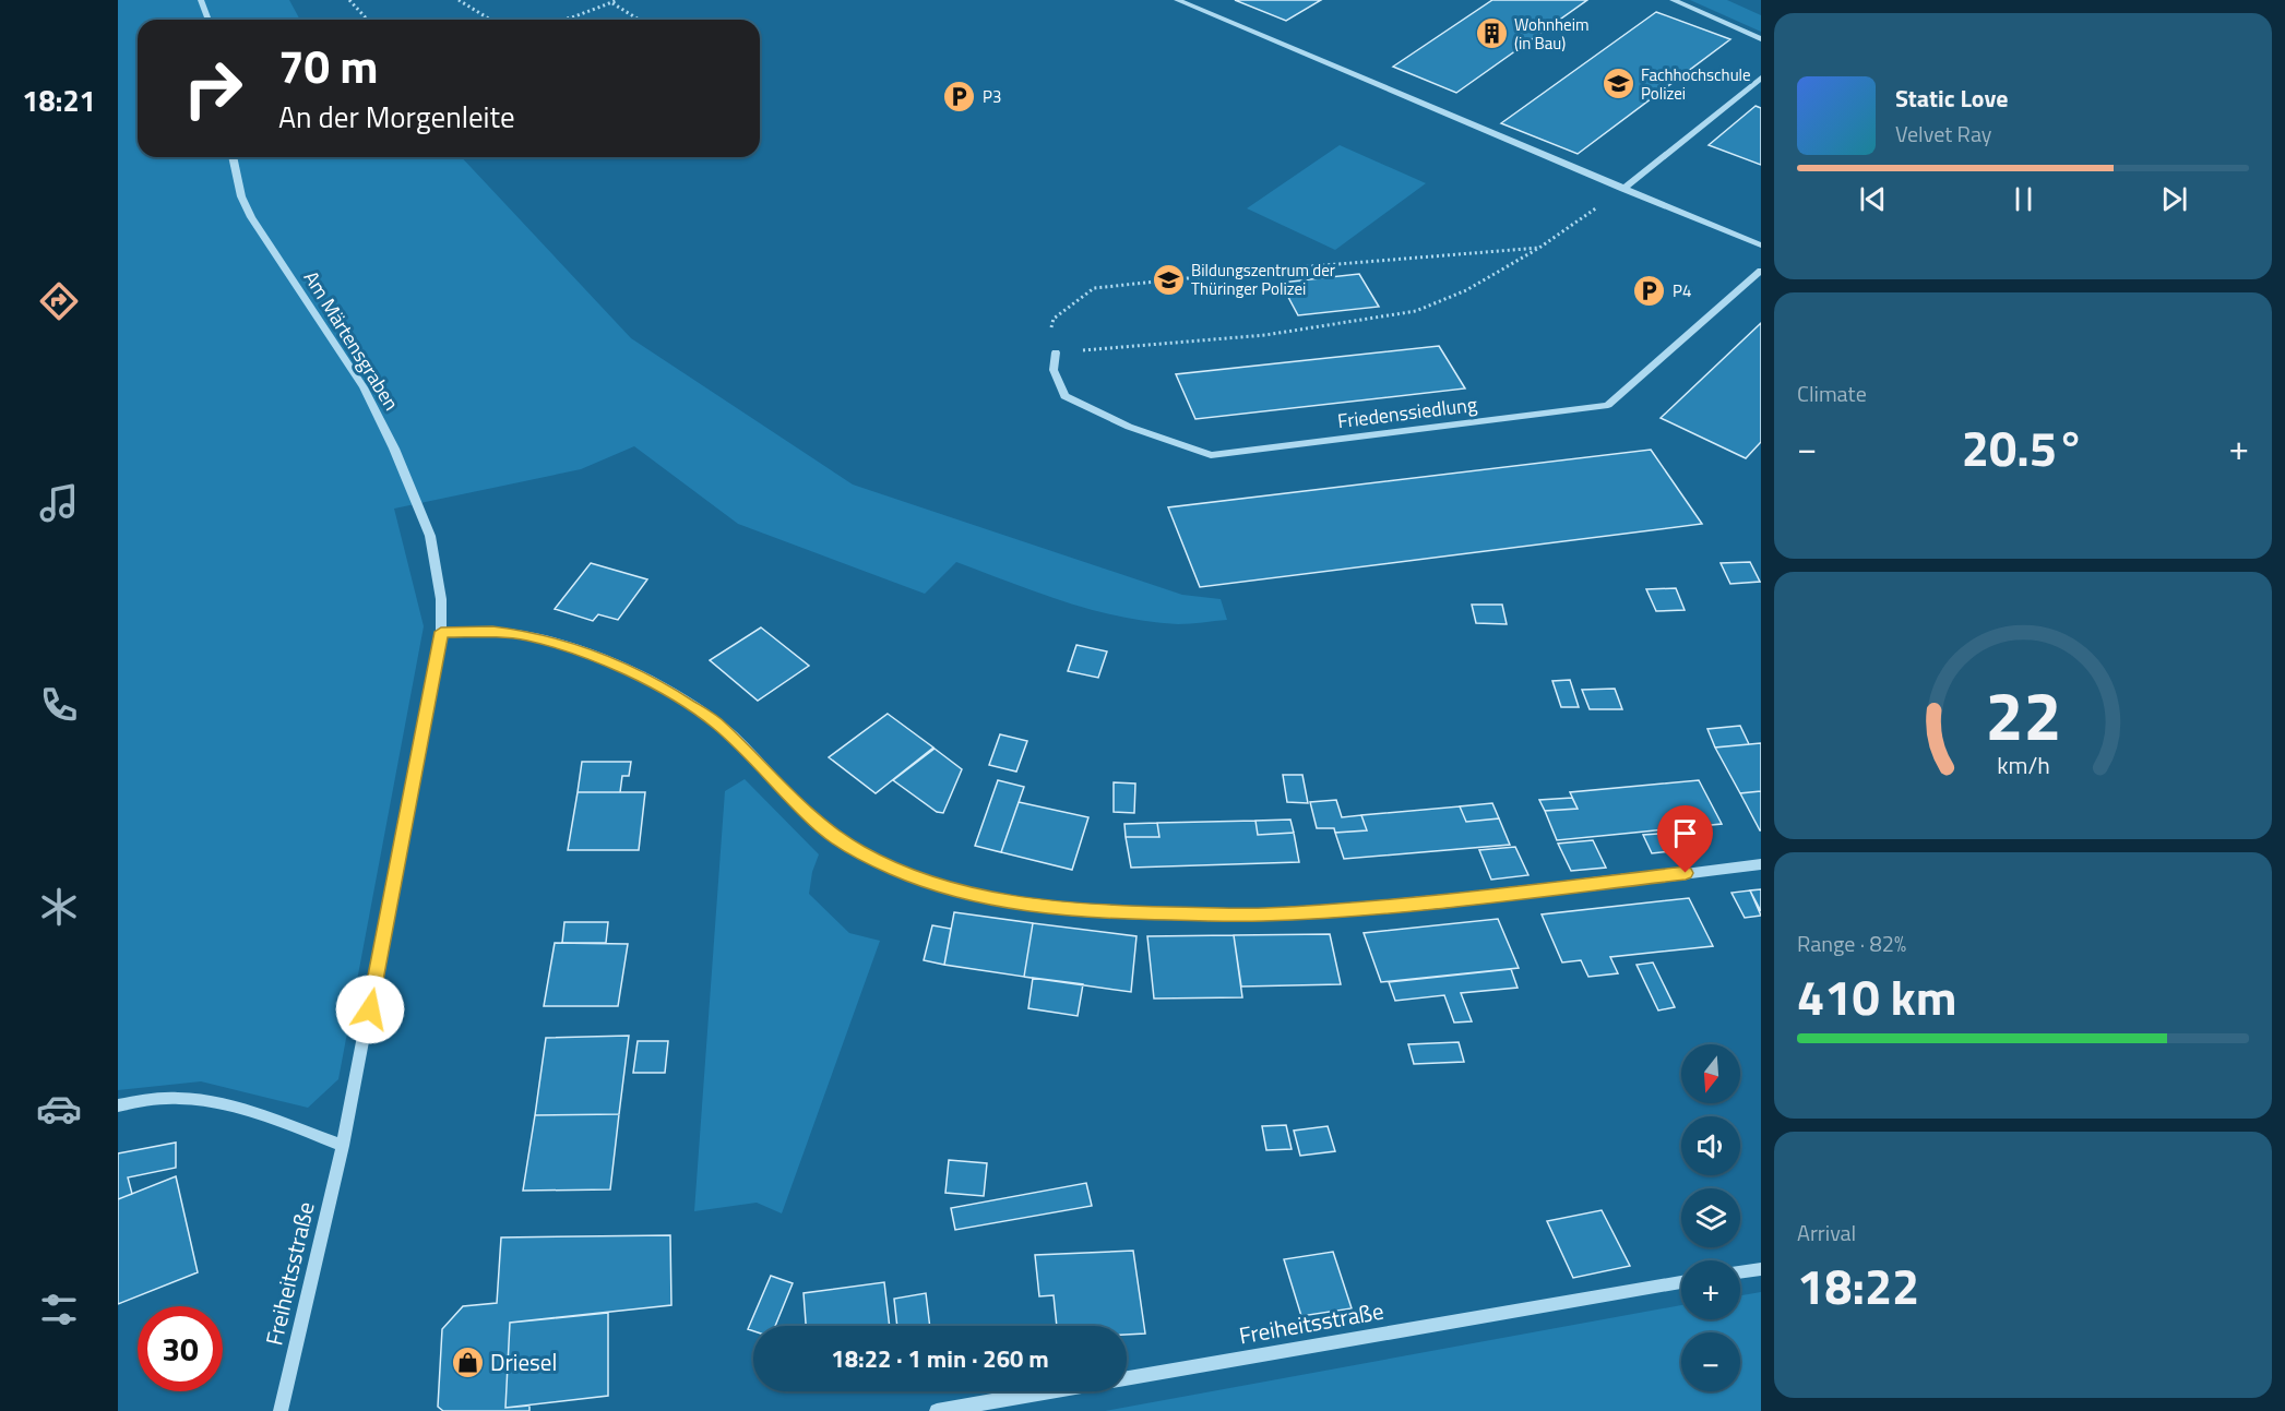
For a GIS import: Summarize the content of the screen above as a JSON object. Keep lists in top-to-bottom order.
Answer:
{
  "streets": {
    "street": ["Am Märtensgraben", "Friedenssiedlung", "Freiheitsstraße"]
  },
  "crossings": [
    ["Am Märtensgraben", "Freiheitsstraße"]
  ],
  "places": {
    "building": ["Wohnheim (in Bau)"],
    "school or university": ["Fachhochschule Polizei", "Bildungszentrum der Thüringer Polizei"],
    "parking": ["P3", "P4"],
    "shop": ["Driesel"]
  },
  "north": "bottom",
  "page": {
    "tabs": "18:21",
    "turn": ["70 m", "An der Morgenleite"],
    "song": ["Static Love", "Velvet Ray"],
    "tile": [
      "Climate",
      ["Range · 82%", "410 km"],
      ["Arrival", "18:22"]
    ],
    "heat": ["−", "20.5°", "+"],
    "map_buttons": ["+", "−"],
    "limit": "30",
    "trip": "18:22 · 1 min · 260 m",
    "gauge": ["22", "km/h"]
  }
}
